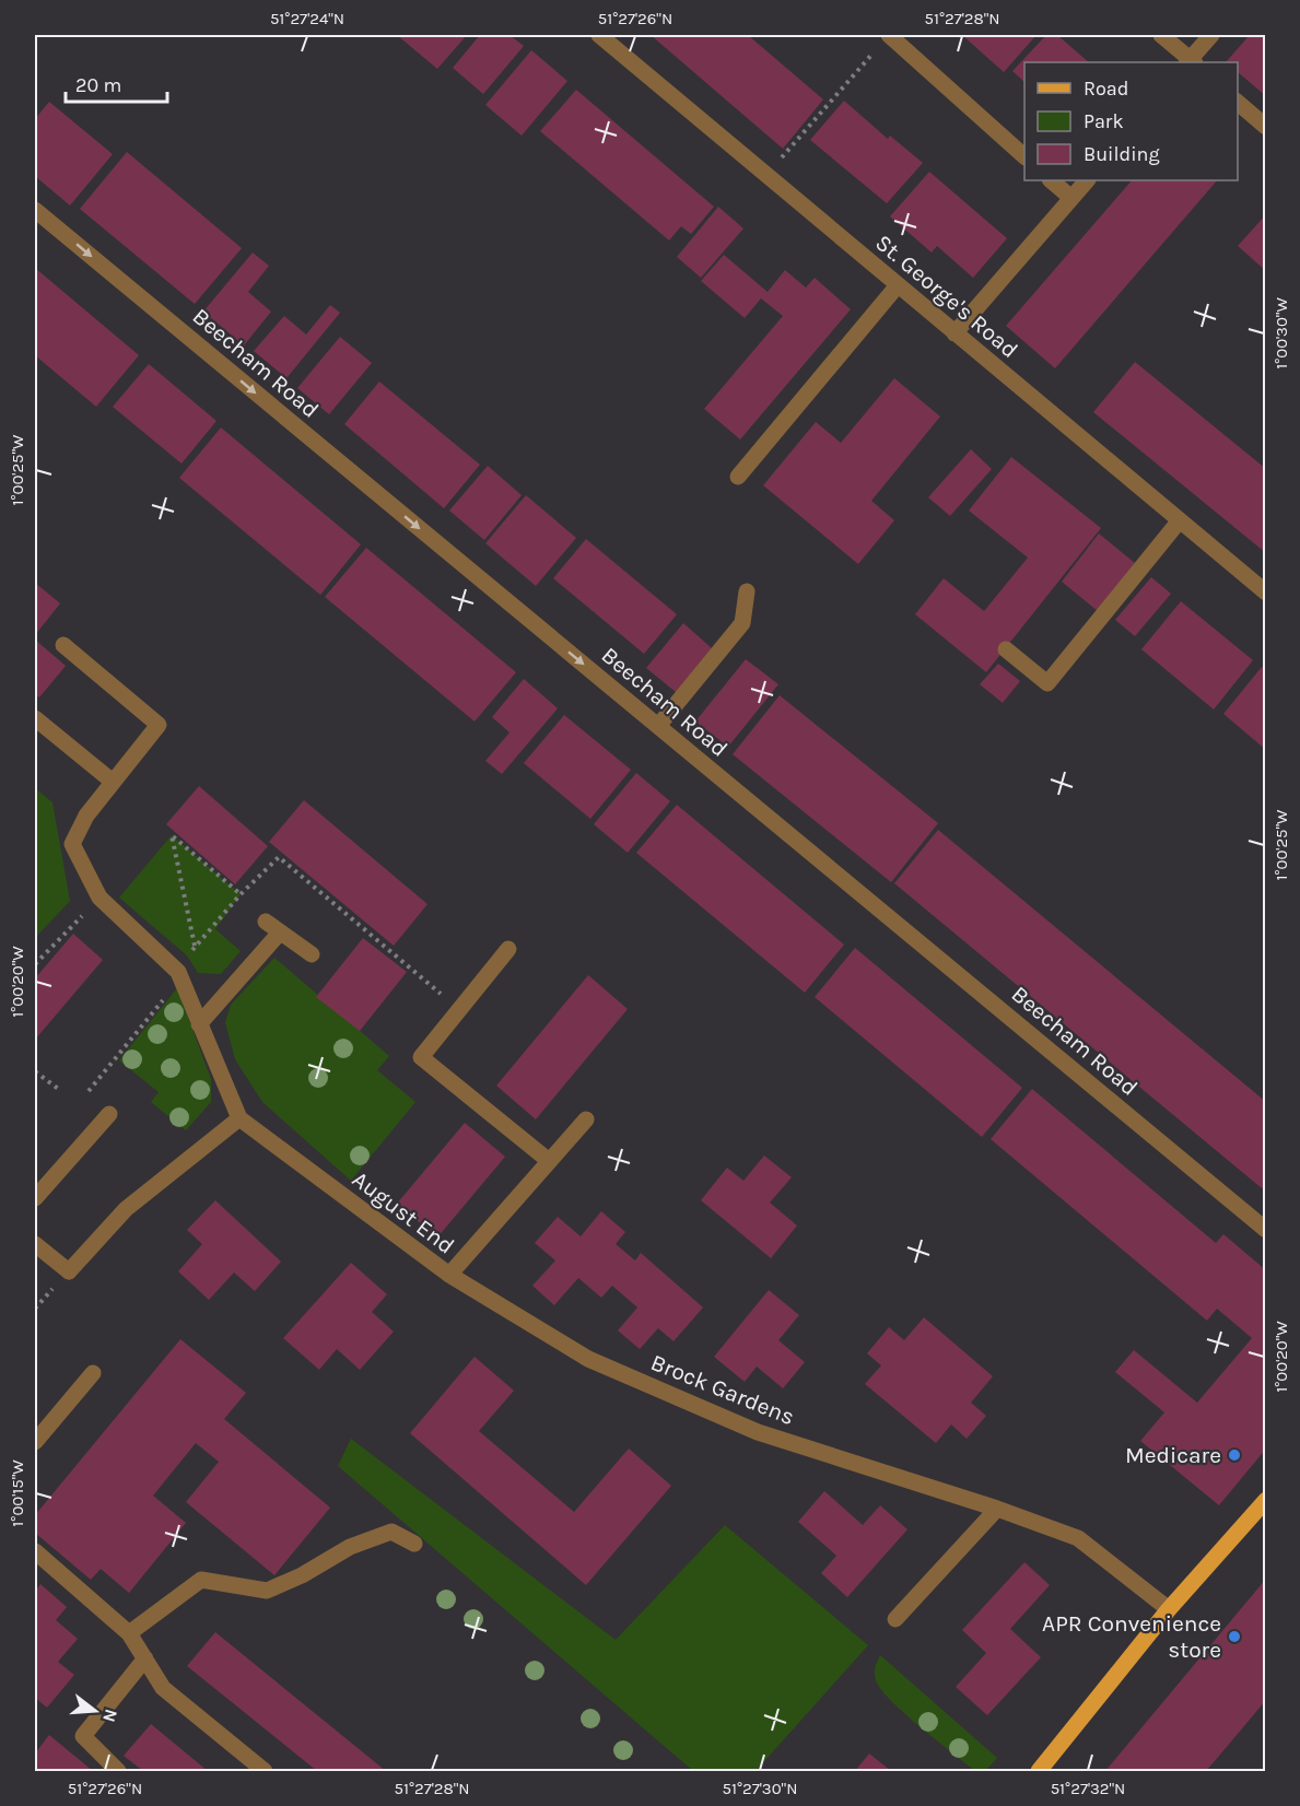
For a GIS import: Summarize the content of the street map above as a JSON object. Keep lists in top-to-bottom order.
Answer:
{
  "streets": {
    "street": [
      "St. George's Road",
      "Beecham Road",
      "August End",
      "Brock Gardens"
    ]
  },
  "crossings": [
    ["August End", "Brock Gardens"]
  ],
  "one_way": ["Beecham Road"],
  "places": ["Medicare", "APR Convenience store"],
  "legend": ["Road", "Park", "Building"],
  "scale_bar": "20 m",
  "north": "right",
  "coordinates": [
    "51°27'24\"N",
    "51°27'26\"N",
    "51°27'28\"N",
    "1°00'30\"W",
    "1°00'25\"W",
    "1°00'20\"W",
    "1°00'15\"W",
    "51°27'30\"N",
    "51°27'32\"N"
  ]
}
